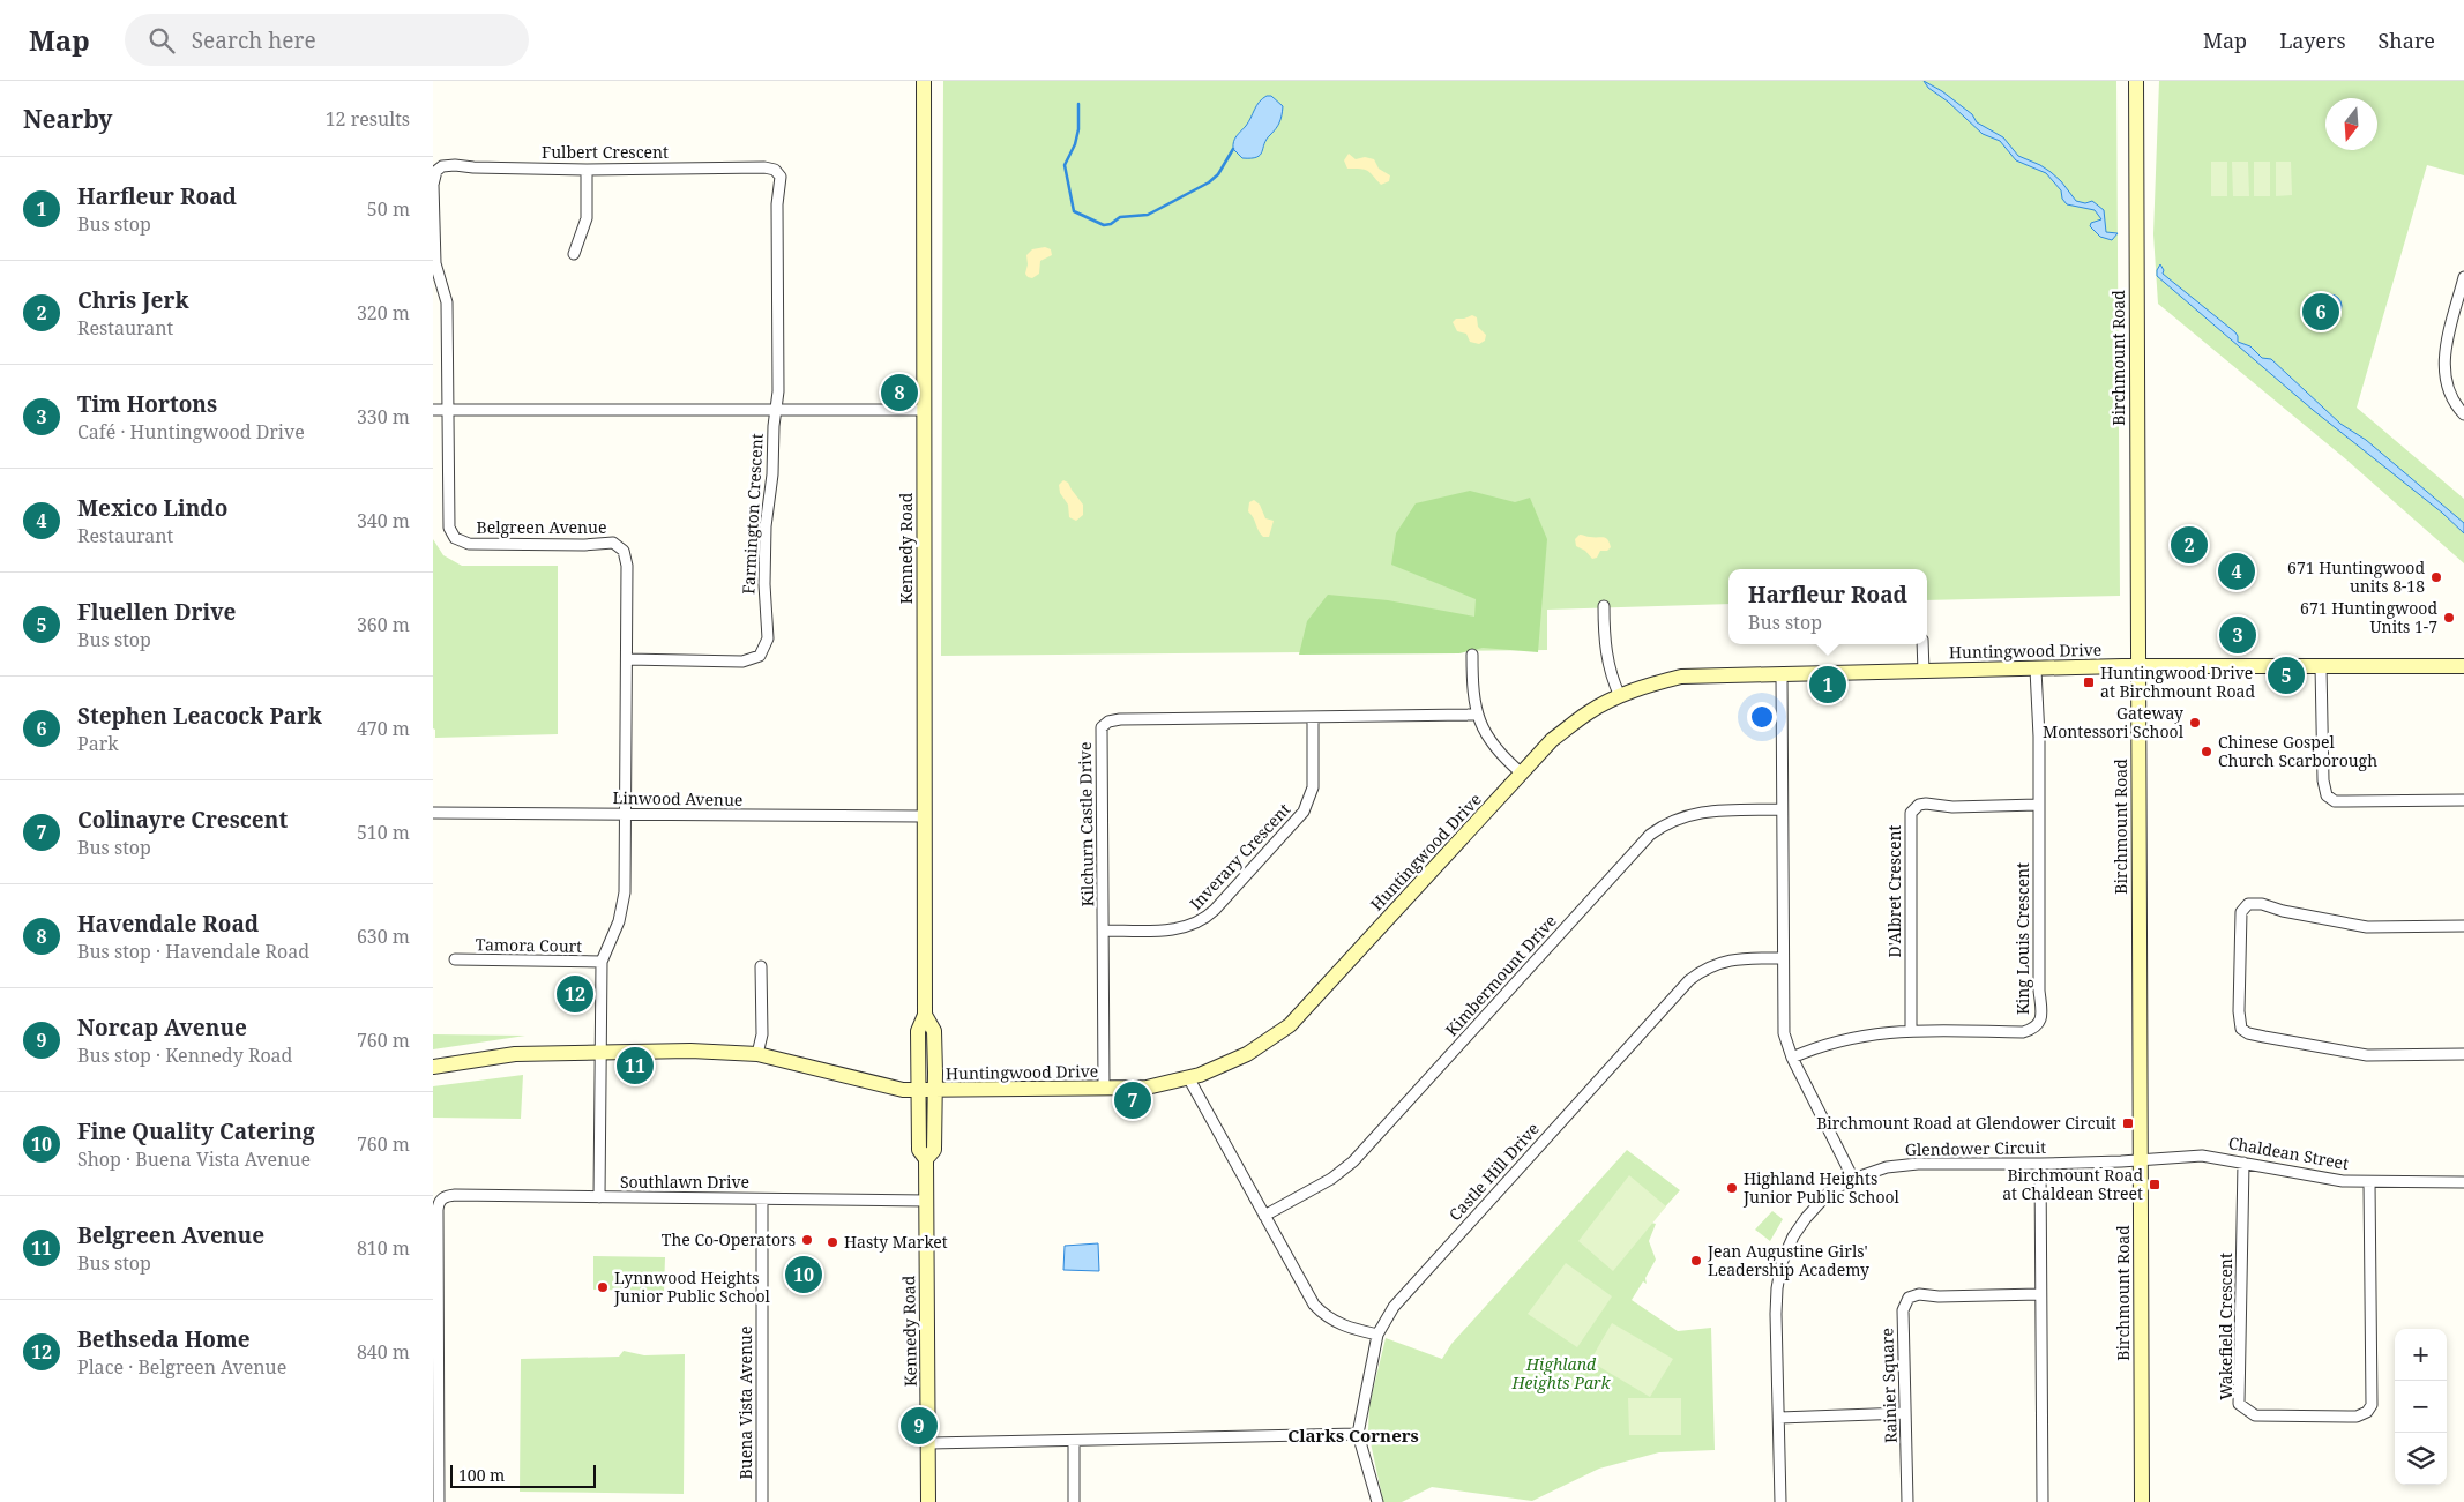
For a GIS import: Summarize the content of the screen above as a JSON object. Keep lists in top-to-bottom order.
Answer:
{
  "streets": {
    "main road": ["Birchmount Road", "Kennedy Road", "Huntingwood Drive"],
    "street": [
      "Fulbert Crescent",
      "Farmington Crescent",
      "Belgreen Avenue",
      "Linwood Avenue",
      "Kilchurn Castle Drive",
      "Inverary Crescent",
      "D'Albret Crescent",
      "King Louis Crescent",
      "Tamora Court",
      "Kimbermount Drive",
      "Glendower Circuit",
      "Chaldean Street",
      "Castle Hill Drive",
      "Southlawn Drive",
      "Wakefield Crescent",
      "Rainier Square",
      "Buena Vista Avenue"
    ]
  },
  "crossings": [
    ["Fulbert Crescent", "Farmington Crescent"],
    ["Fulbert Crescent", "Belgreen Avenue"],
    ["Birchmount Road", "Huntingwood Drive"],
    ["Birchmount Road", "Glendower Circuit"],
    ["Birchmount Road", "Chaldean Street"],
    ["Farmington Crescent", "Belgreen Avenue"],
    ["Belgreen Avenue", "Huntingwood Drive"],
    ["Belgreen Avenue", "Linwood Avenue"],
    ["Belgreen Avenue", "Tamora Court"],
    ["Belgreen Avenue", "Southlawn Drive"],
    ["Kennedy Road", "Huntingwood Drive"],
    ["Kennedy Road", "Linwood Avenue"],
    ["Kennedy Road", "Southlawn Drive"],
    ["Huntingwood Drive", "Kilchurn Castle Drive"],
    ["Huntingwood Drive", "King Louis Crescent"],
    ["Kilchurn Castle Drive", "Inverary Crescent"],
    ["D'Albret Crescent", "King Louis Crescent"],
    ["Glendower Circuit", "Chaldean Street"],
    ["Chaldean Street", "Wakefield Crescent"],
    ["Southlawn Drive", "Buena Vista Avenue"]
  ],
  "districts": ["Clarks Corners"],
  "parks": ["Highland Heights Park"],
  "places": {
    "other": [
      "671 Huntingwood units 8-18",
      "671 Huntingwood Units 1-7",
      "Gateway Montessori School",
      "Chinese Gospel Church Scarborough",
      "Highland Heights Junior Public School",
      "The Co-Operators",
      "Hasty Market",
      "Jean Augustine Girls' Leadership Academy",
      "Lynnwood Heights Junior Public School"
    ],
    "transit": ["Huntingwood Drive at Birchmount Road", "Birchmount Road at Glendower Circuit", "Birchmount Road at Chaldean Street"]
  },
  "scale_bar": "100 m",
  "north": "bottom",
  "page": {
    "header": "Map",
    "search": "Search here",
    "nav": ["Map", "Layers", "Share"],
    "heading": ["Nearby", "12 results"],
    "list": [
      {
        "mark": "1",
        "name": "Harfleur Road",
        "note": "Bus stop",
        "value": "50 m"
      },
      {
        "mark": "2",
        "name": "Chris Jerk",
        "note": "Restaurant",
        "value": "320 m"
      },
      {
        "mark": "3",
        "name": "Tim Hortons",
        "note": "Café · Huntingwood Drive",
        "value": "330 m"
      },
      {
        "mark": "4",
        "name": "Mexico Lindo",
        "note": "Restaurant",
        "value": "340 m"
      },
      {
        "mark": "5",
        "name": "Fluellen Drive",
        "note": "Bus stop",
        "value": "360 m"
      },
      {
        "mark": "6",
        "name": "Stephen Leacock Park",
        "note": "Park",
        "value": "470 m"
      },
      {
        "mark": "7",
        "name": "Colinayre Crescent",
        "note": "Bus stop",
        "value": "510 m"
      },
      {
        "mark": "8",
        "name": "Havendale Road",
        "note": "Bus stop · Havendale Road",
        "value": "630 m"
      },
      {
        "mark": "9",
        "name": "Norcap Avenue",
        "note": "Bus stop · Kennedy Road",
        "value": "760 m"
      },
      {
        "mark": "10",
        "name": "Fine Quality Catering",
        "note": "Shop · Buena Vista Avenue",
        "value": "760 m"
      },
      {
        "mark": "11",
        "name": "Belgreen Avenue",
        "note": "Bus stop",
        "value": "810 m"
      },
      {
        "mark": "12",
        "name": "Bethseda Home",
        "note": "Place · Belgreen Avenue",
        "value": "840 m"
      }
    ],
    "pins": [
      "6",
      "8",
      "2",
      "4",
      "3",
      "5",
      "1",
      "12",
      "11",
      "7",
      "10",
      "9"
    ],
    "popup": ["Harfleur Road", "Bus stop"],
    "map_buttons": ["+", "−"],
    "scale": "100 m"
  }
}
